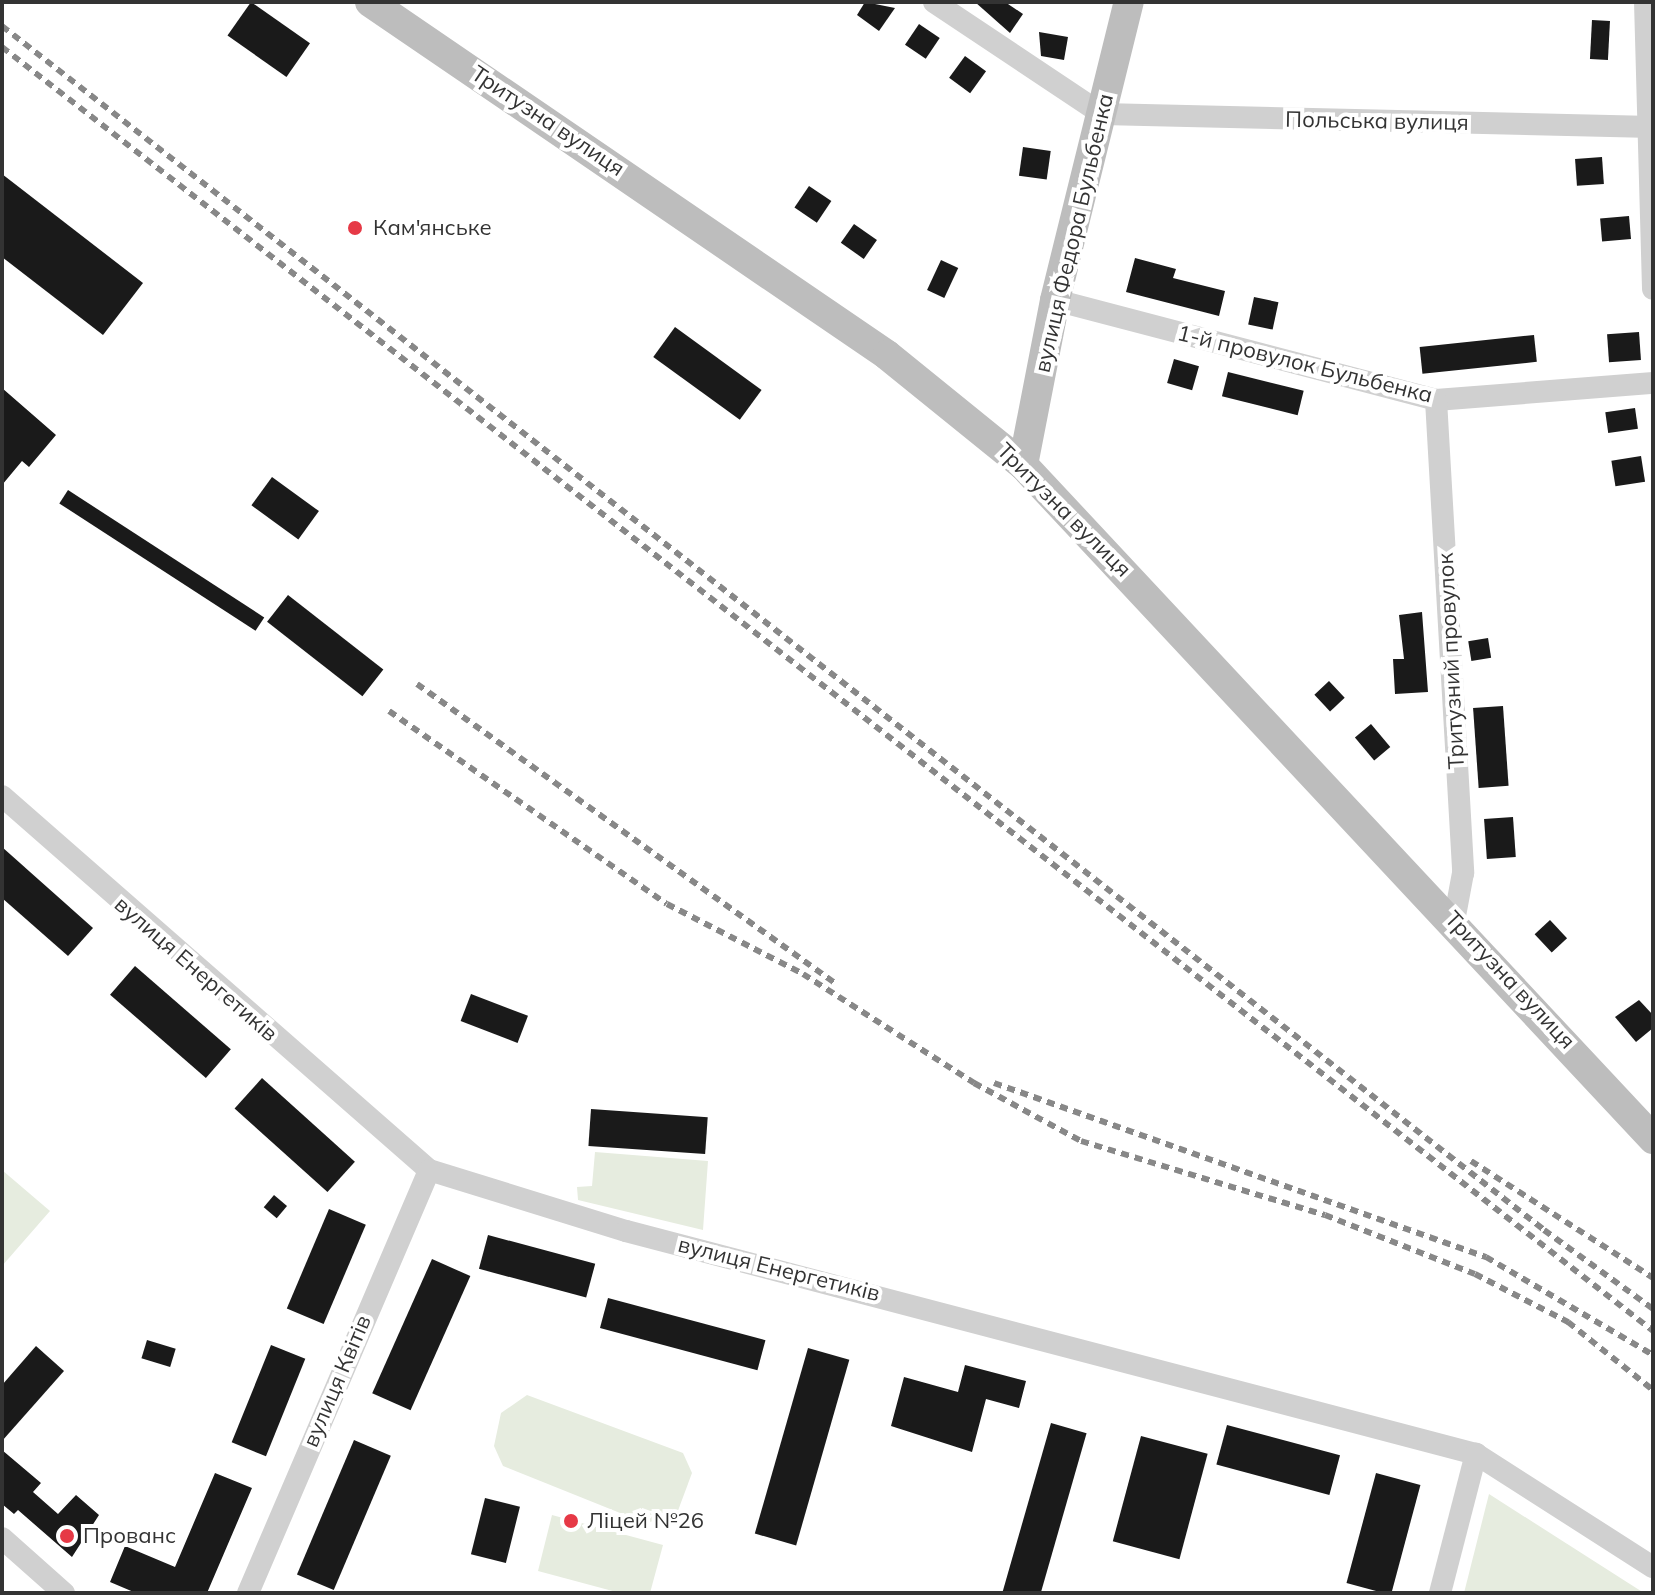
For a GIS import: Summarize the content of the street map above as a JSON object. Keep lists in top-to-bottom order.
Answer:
{
  "streets": {
    "street": [
      "Тритузна вулиця",
      "Польська вулиця",
      "вулиця Федора Бульбенка",
      "1-й провулок Бульбенка",
      "Тритузний провулок",
      "вулиця Енергетиків",
      "вулиця Квітів"
    ]
  },
  "crossings": [
    ["Тритузна вулиця", "вулиця Федора Бульбенка"],
    ["Тритузна вулиця", "Тритузний провулок"],
    ["Польська вулиця", "вулиця Федора Бульбенка"],
    ["вулиця Федора Бульбенка", "1-й провулок Бульбенка"],
    ["1-й провулок Бульбенка", "Тритузний провулок"],
    ["вулиця Енергетиків", "вулиця Квітів"]
  ],
  "places": ["Кам'янське", "Ліцей №26", "Прованс"]
}
